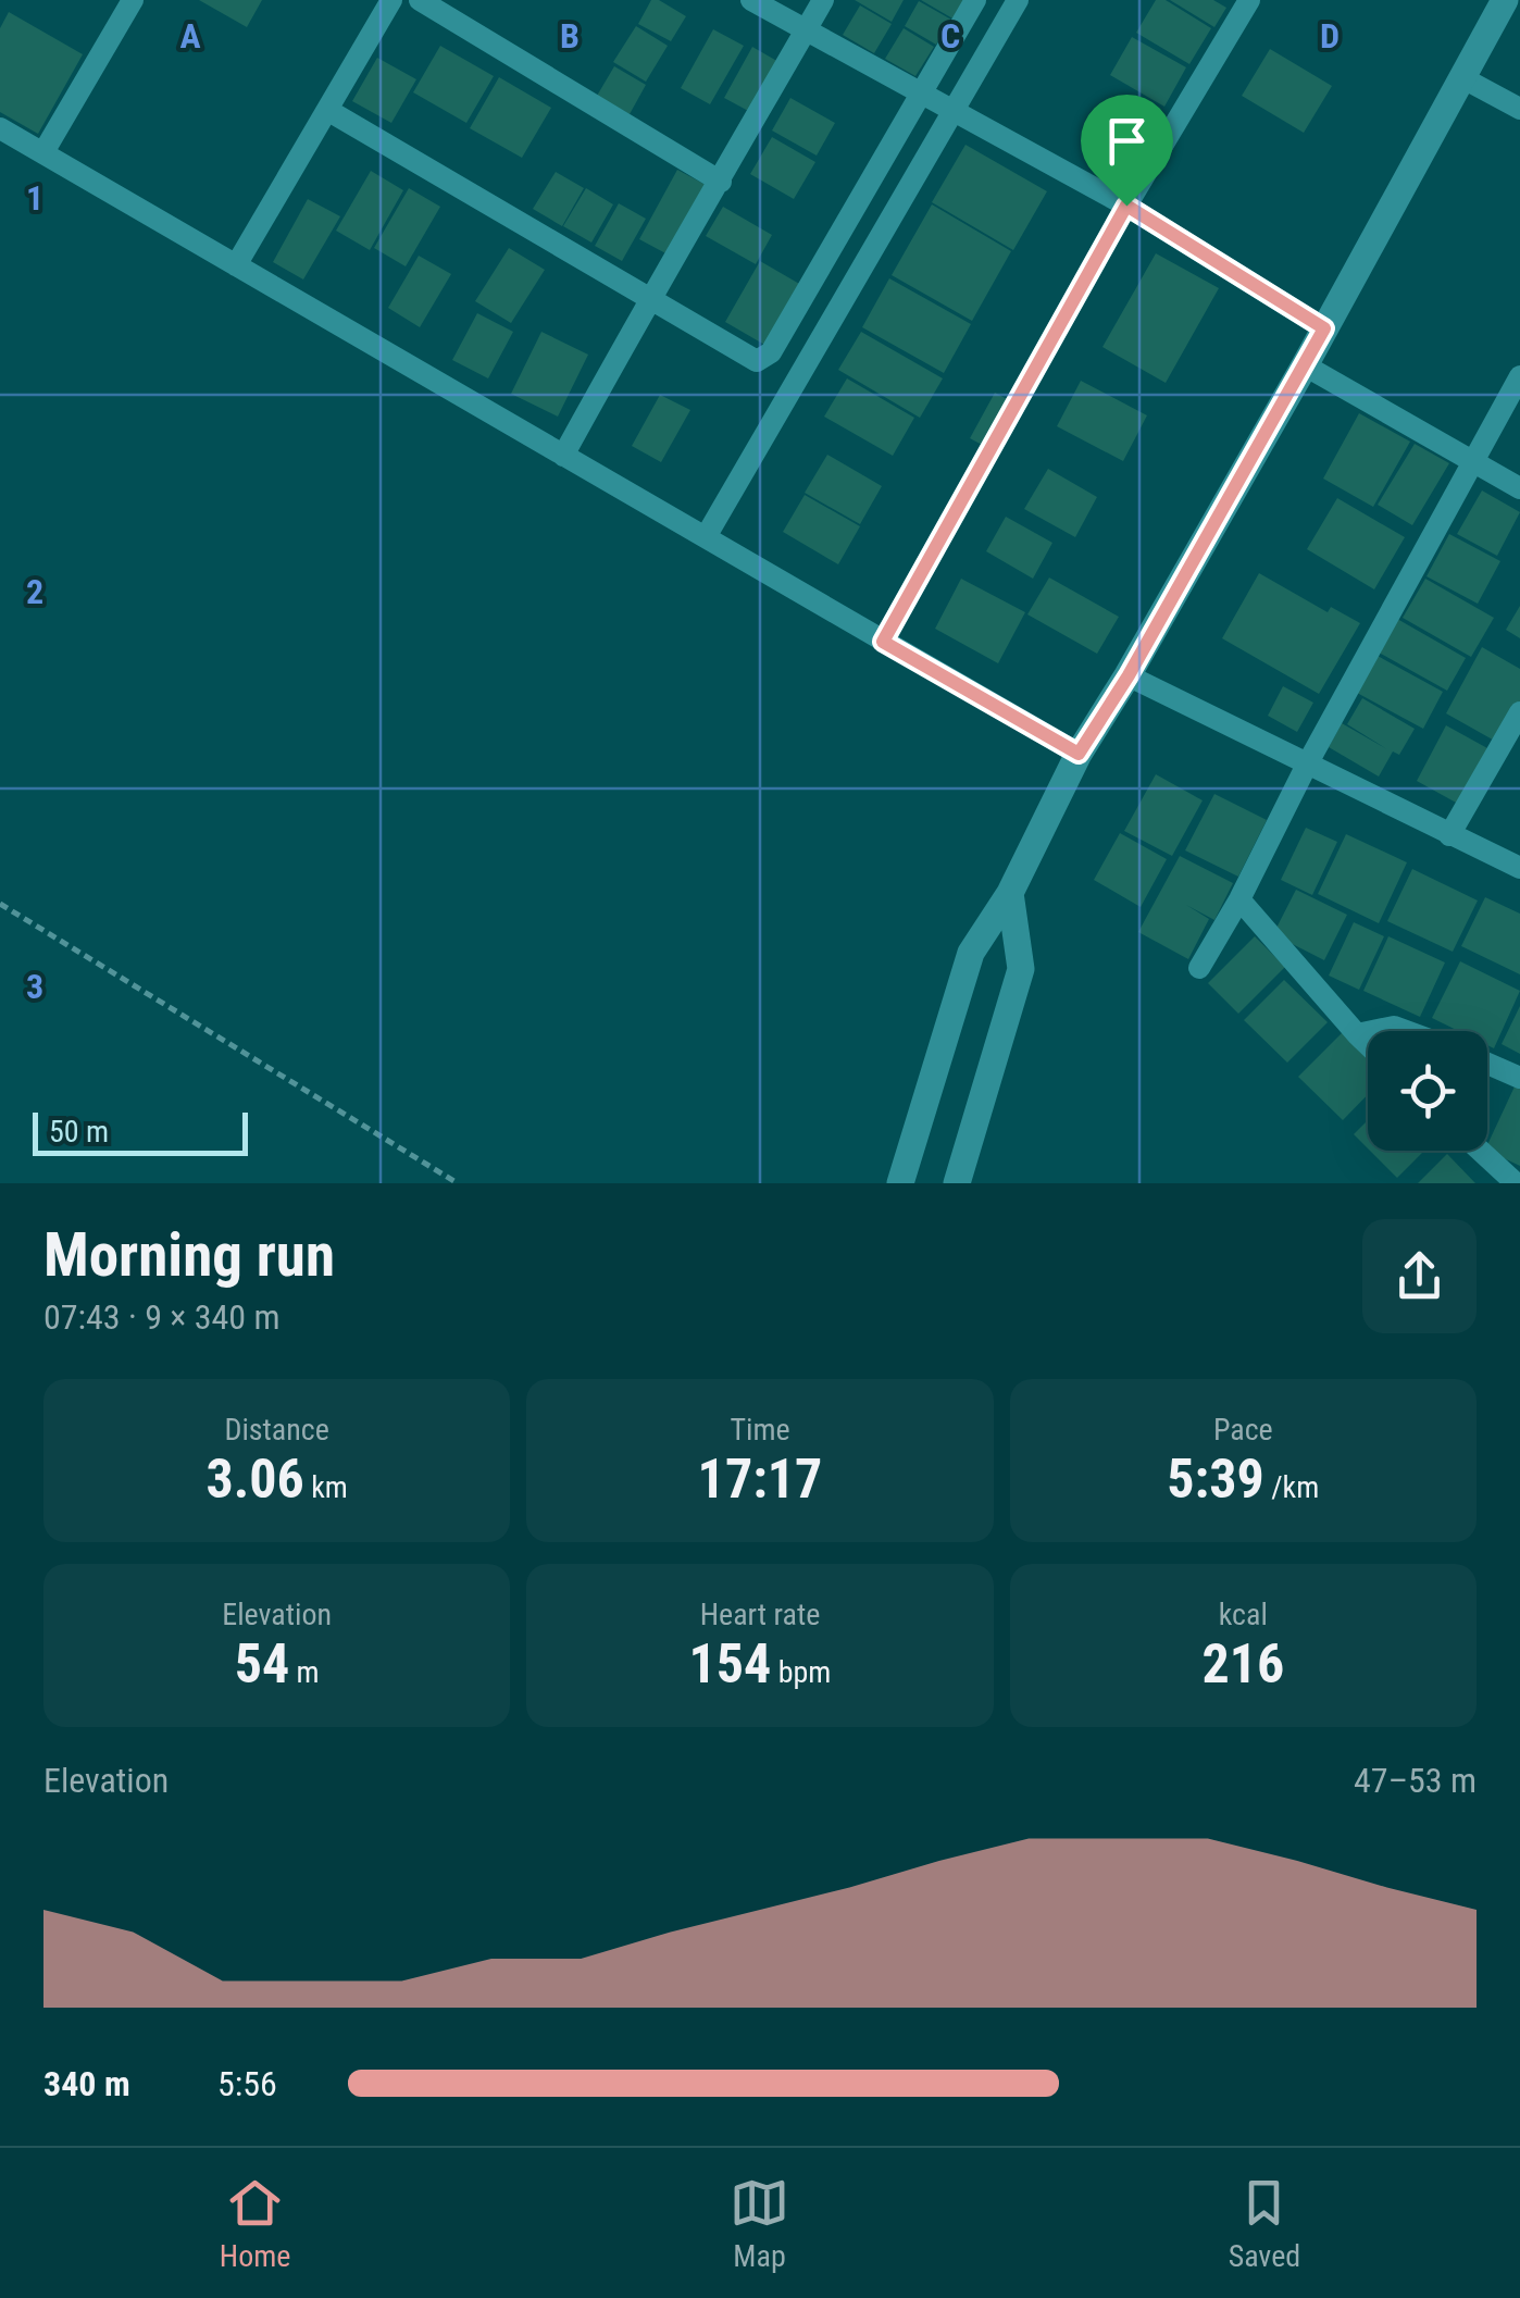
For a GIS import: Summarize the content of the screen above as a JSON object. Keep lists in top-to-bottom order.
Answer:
{
  "scale_bar": "50 m",
  "page": {
    "scale": "50 m",
    "heading": ["Morning run", "07:43 · 9 × 340 m"],
    "stats": [
      ["Distance", "3.06 km"],
      ["Time", "17:17"],
      ["Pace", "5:39 /km"],
      ["Elevation", "54 m"],
      ["Heart rate", "154 bpm"],
      ["kcal", "216"]
    ],
    "chart": ["Elevation", "47–53 m"],
    "list": [
      {
        "name": "340 m",
        "note": "5:56"
      }
    ],
    "tabs": ["Home", "Map", "Saved"]
  },
  "grid": {
    "columns": [
      "A",
      "B",
      "C",
      "D"
    ],
    "rows": ["1", "2", "3"]
  }
}
